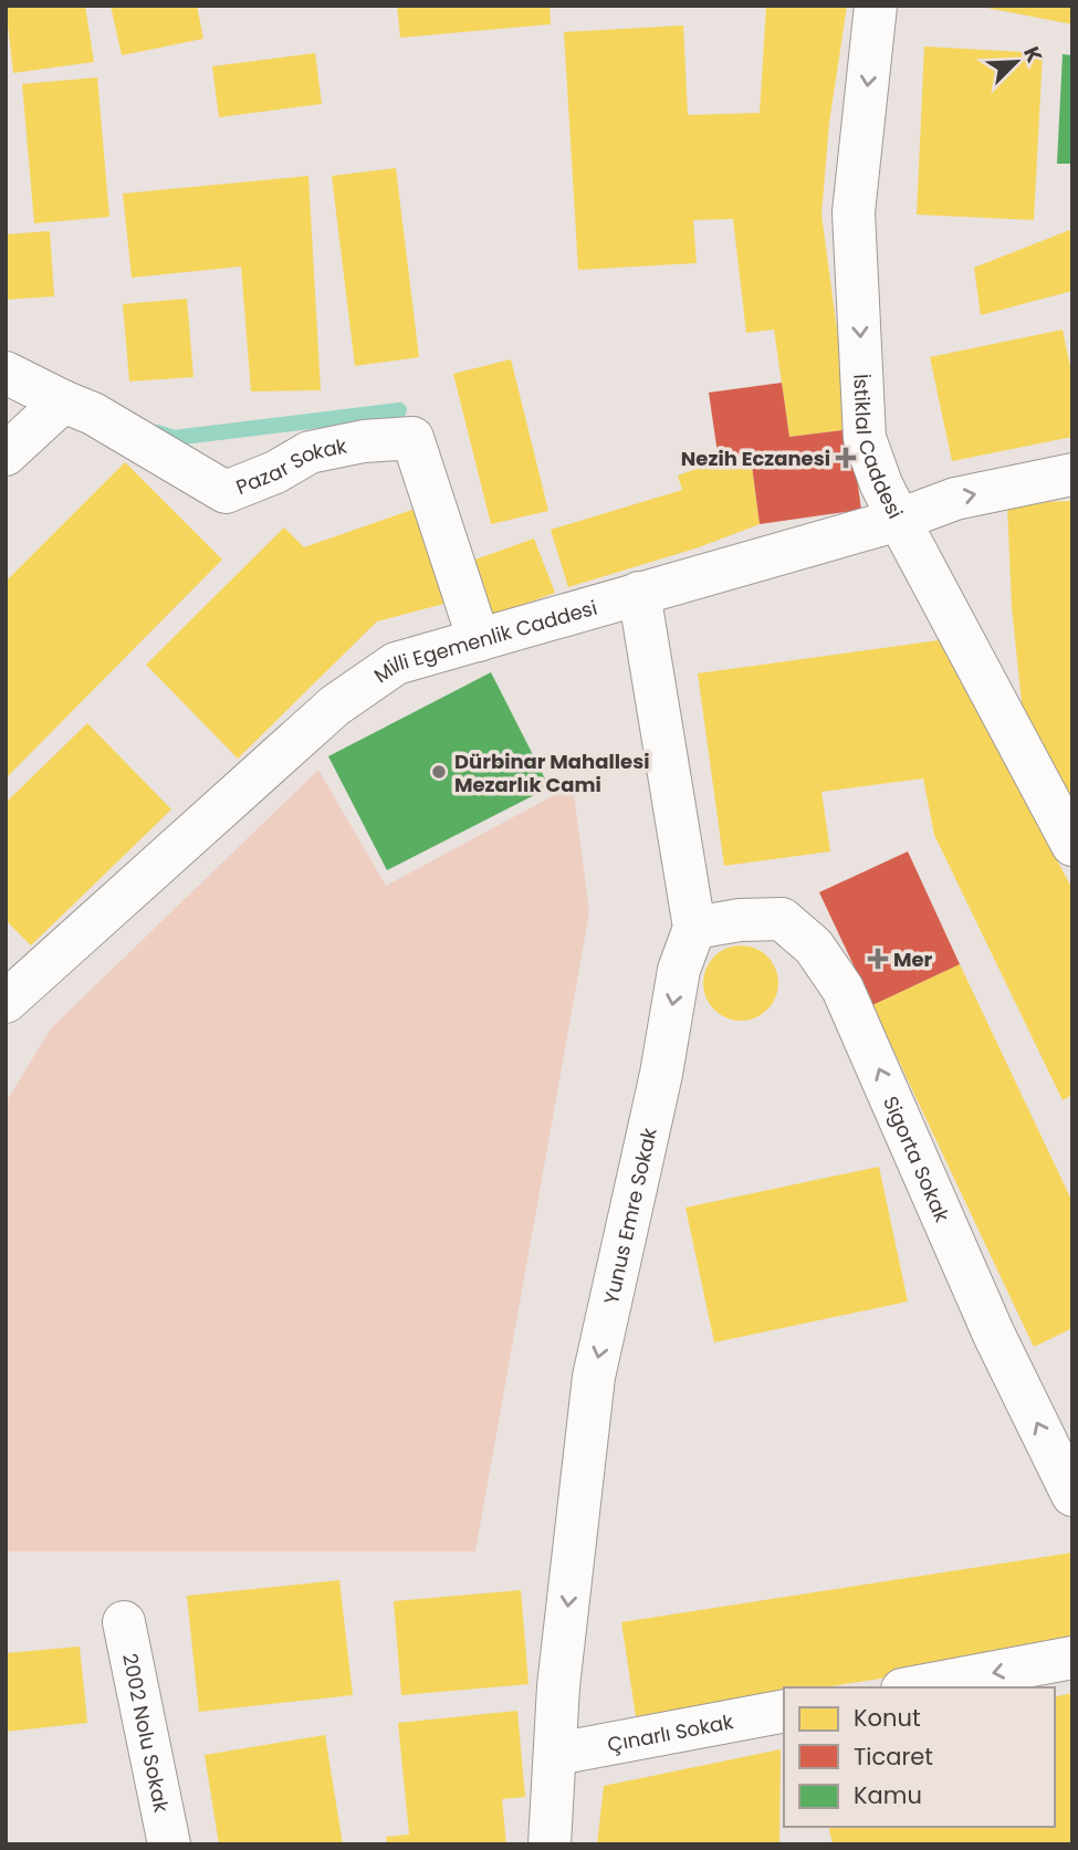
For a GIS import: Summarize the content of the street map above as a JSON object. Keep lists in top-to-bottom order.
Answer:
{
  "streets": {
    "street": [
      "İstiklal Caddesi",
      "Pazar Sokak",
      "Milli Egemenlik Caddesi",
      "Sigorta Sokak",
      "Yunus Emre Sokak",
      "2002 Nolu Sokak",
      "Çınarlı Sokak"
    ]
  },
  "crossings": [
    ["İstiklal Caddesi", "Milli Egemenlik Caddesi"],
    ["Pazar Sokak", "Milli Egemenlik Caddesi"],
    ["Milli Egemenlik Caddesi", "Yunus Emre Sokak"],
    ["Sigorta Sokak", "Yunus Emre Sokak"],
    ["Yunus Emre Sokak", "Çınarlı Sokak"]
  ],
  "one_way": ["İstiklal Caddesi", "Sigorta Sokak", "Yunus Emre Sokak"],
  "places": {
    "health": ["Nezih Eczanesi", "Mer"],
    "other": ["Dürbinar Mahallesi Mezarlık Cami"]
  },
  "legend": ["Konut", "Ticaret", "Kamu"],
  "north": "top right"
}
